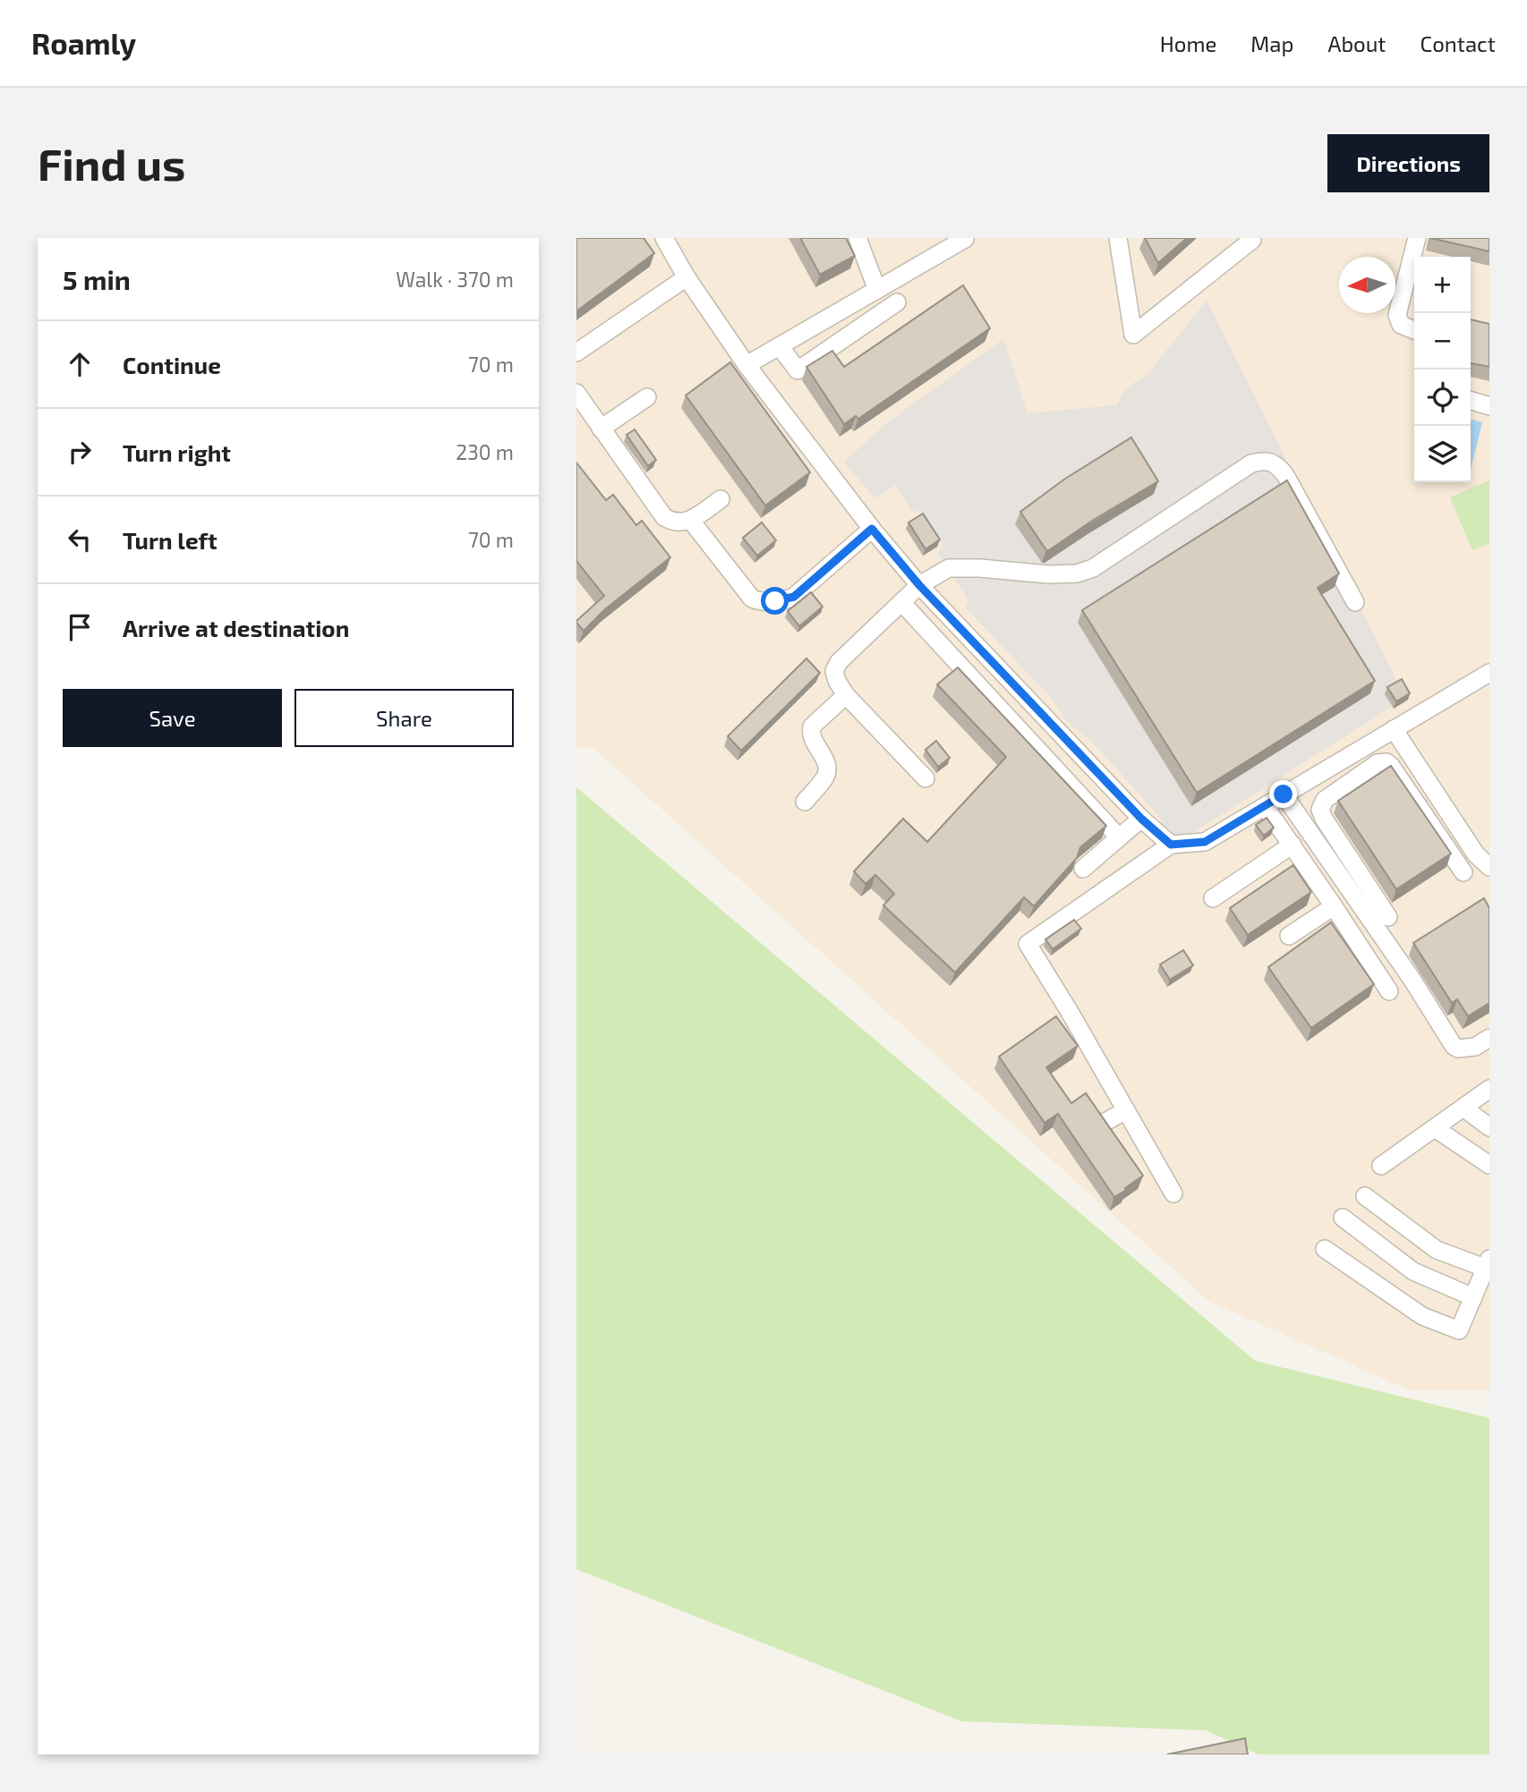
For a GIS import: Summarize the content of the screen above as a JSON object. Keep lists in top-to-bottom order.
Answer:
{
  "north": "left",
  "page": {
    "header": "Roamly",
    "nav": [
      "Home",
      "Map",
      "About",
      "Contact"
    ],
    "buttons": [
      "Directions",
      ["Save", "Share"]
    ],
    "title": "Find us",
    "heading": ["5 min", "Walk · 370 m"],
    "map_buttons": ["+", "−"],
    "list": [
      ["Continue", "70 m"],
      ["Turn right", "230 m"],
      ["Turn left", "70 m"],
      "Arrive at destination"
    ]
  }
}
